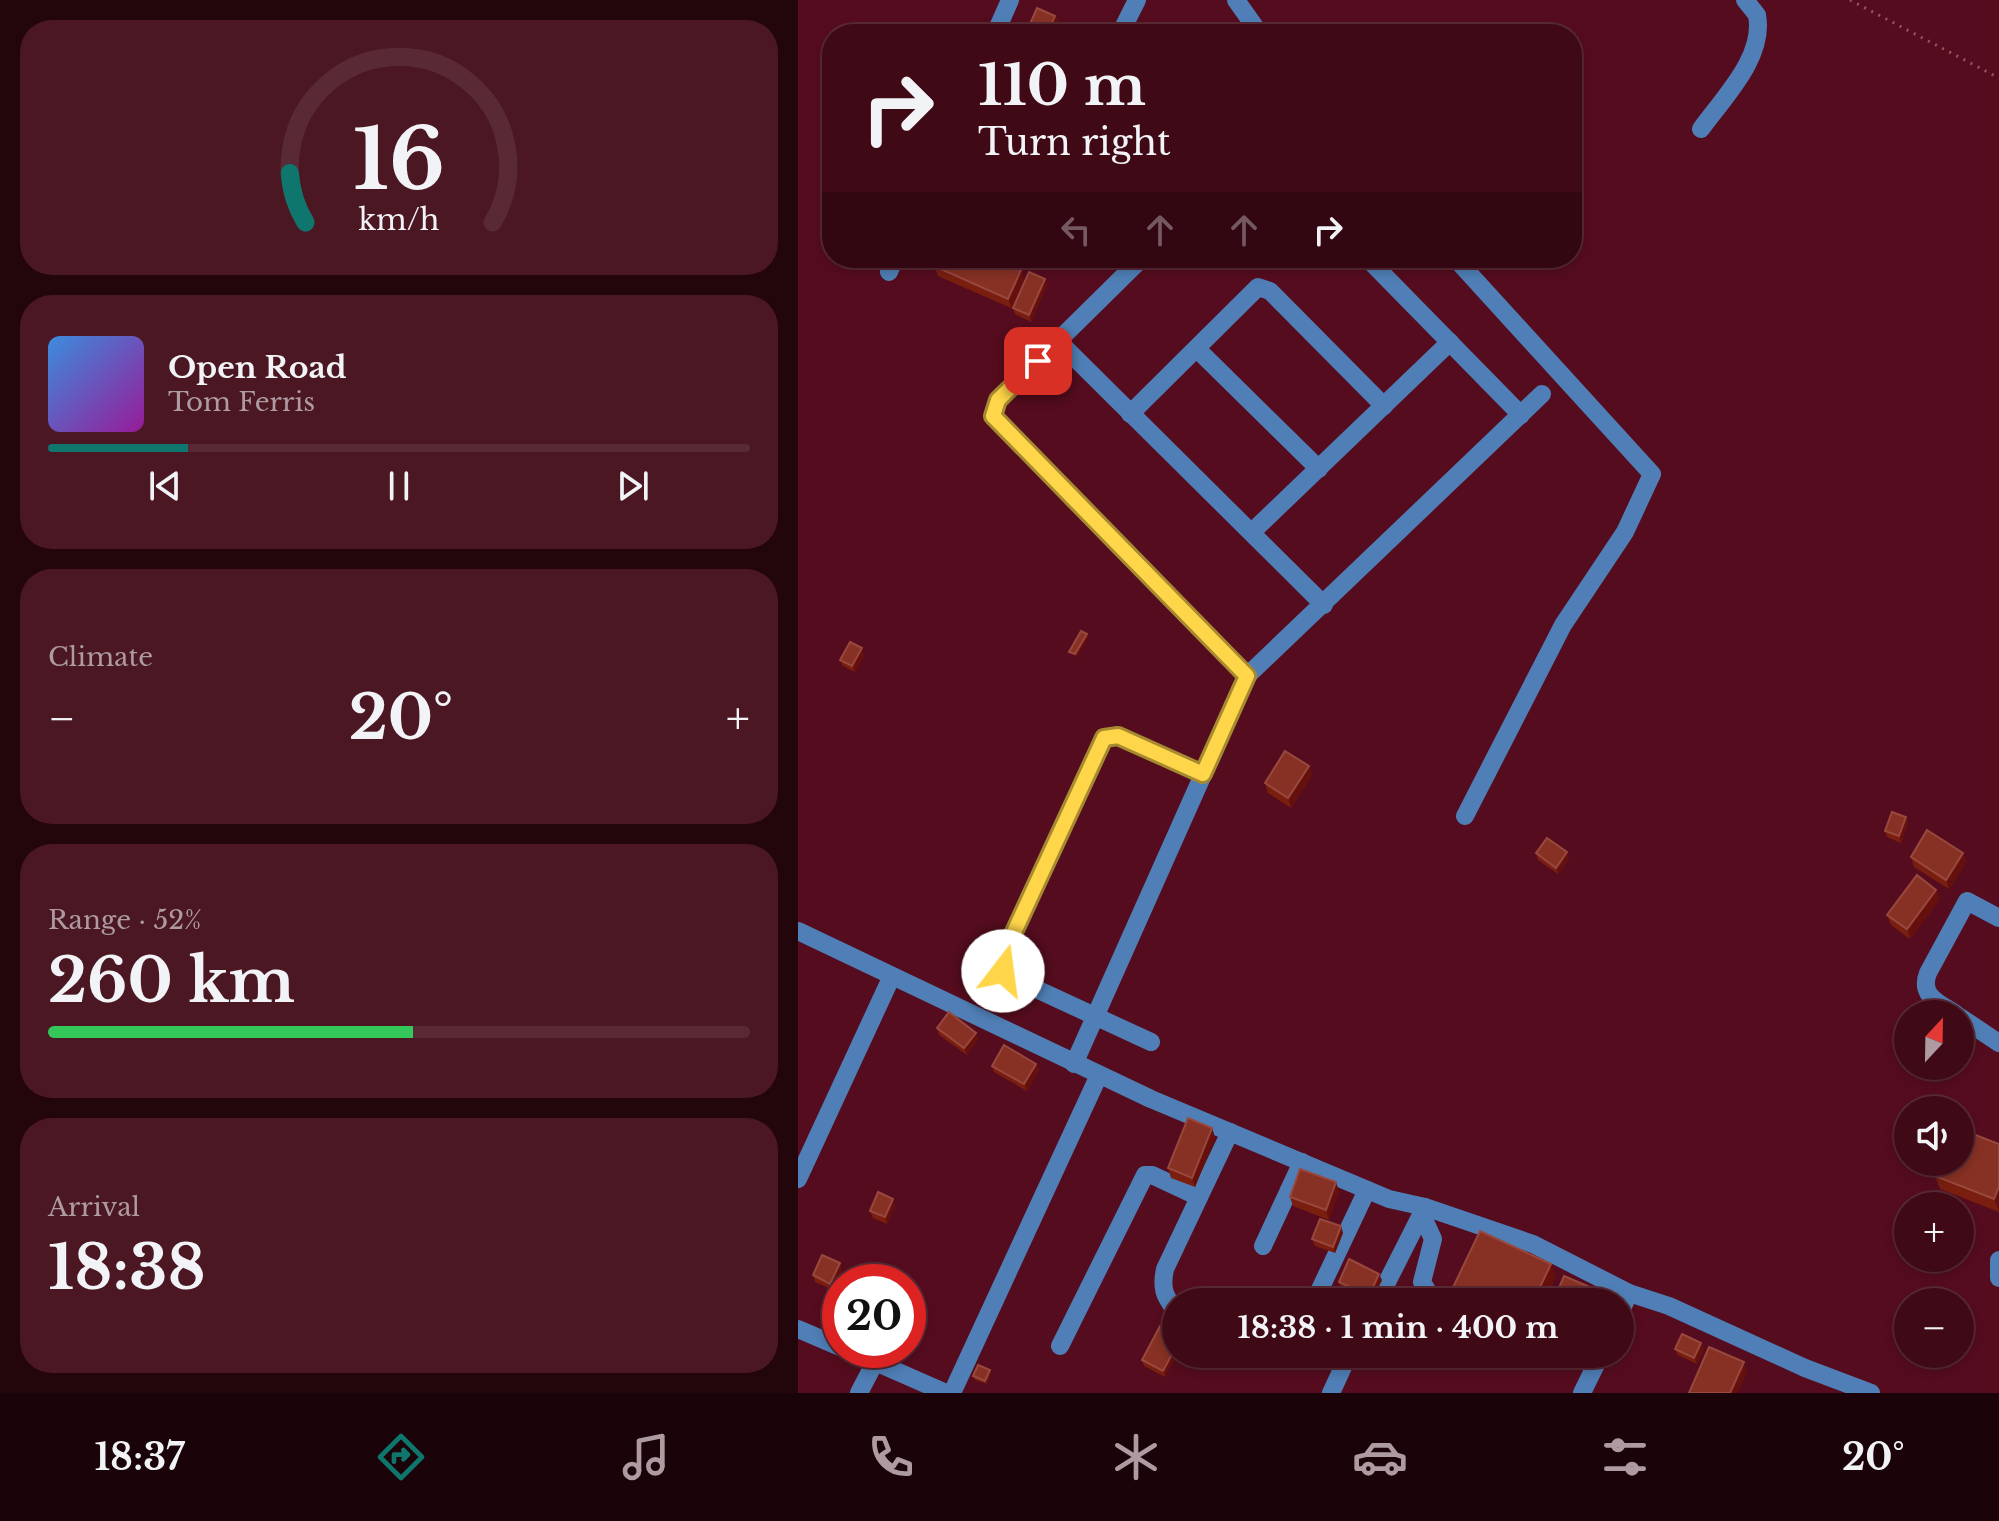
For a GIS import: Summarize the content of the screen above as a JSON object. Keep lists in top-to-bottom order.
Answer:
{
  "north": "top",
  "page": {
    "turn": ["110 m", "Turn right"],
    "song": ["Open Road", "Tom Ferris"],
    "tile": [
      "Climate",
      ["Range · 52%", "260 km"],
      ["Arrival", "18:38"]
    ],
    "heat": ["−", "20°", "+"],
    "map_buttons": ["+", "−"],
    "limit": "20",
    "trip": "18:38 · 1 min · 400 m",
    "tabs": ["18:37", "20°"],
    "gauge": ["16", "km/h"]
  }
}
